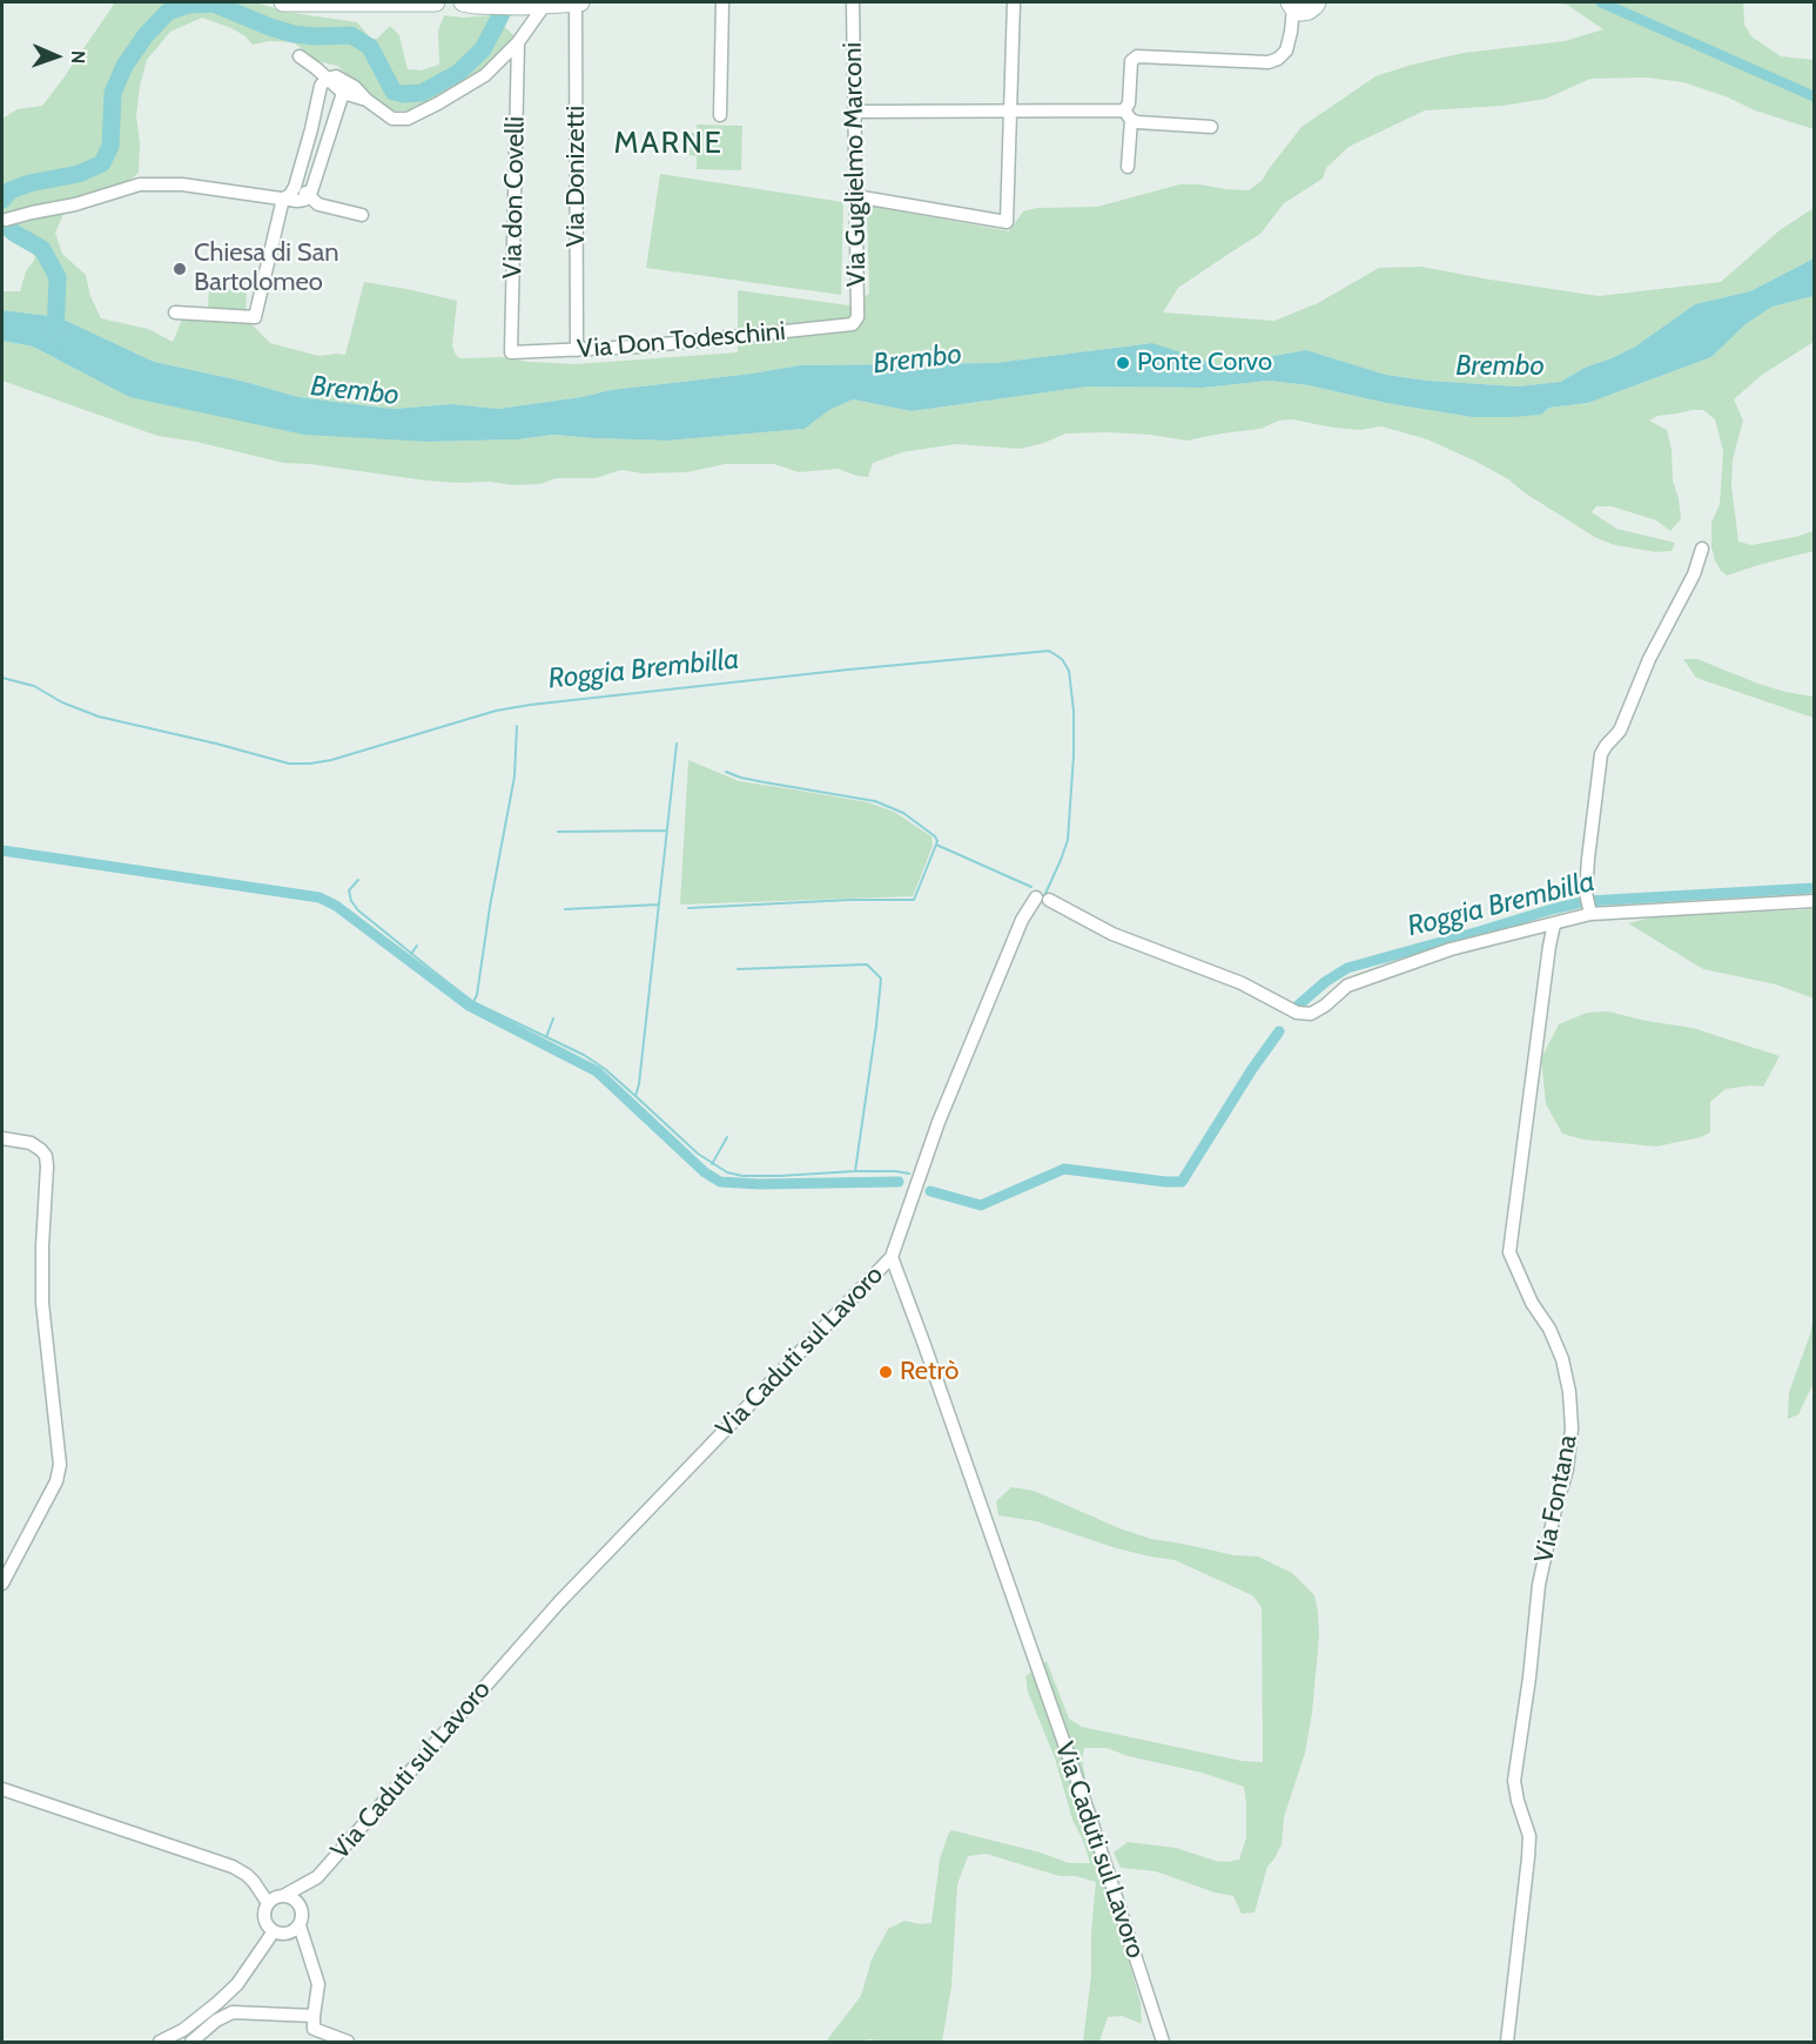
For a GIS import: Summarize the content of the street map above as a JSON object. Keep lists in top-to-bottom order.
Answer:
{
  "streets": {
    "street": [
      "Via Guglielmo Marconi",
      "Via Donizetti",
      "Via don Covelli",
      "Via Don Todeschini",
      "Via Caduti sul Lavoro",
      "Via Fontana"
    ]
  },
  "crossings": [
    ["Via Guglielmo Marconi", "Via Don Todeschini"],
    ["Via Donizetti", "Via Don Todeschini"],
    ["Via don Covelli", "Via Don Todeschini"]
  ],
  "districts": ["MARNE"],
  "water": ["Brembo", "Roggia Brembilla"],
  "places": ["Chiesa di San Bartolomeo", "Ponte Corvo", "Retrò"],
  "north": "right"
}
